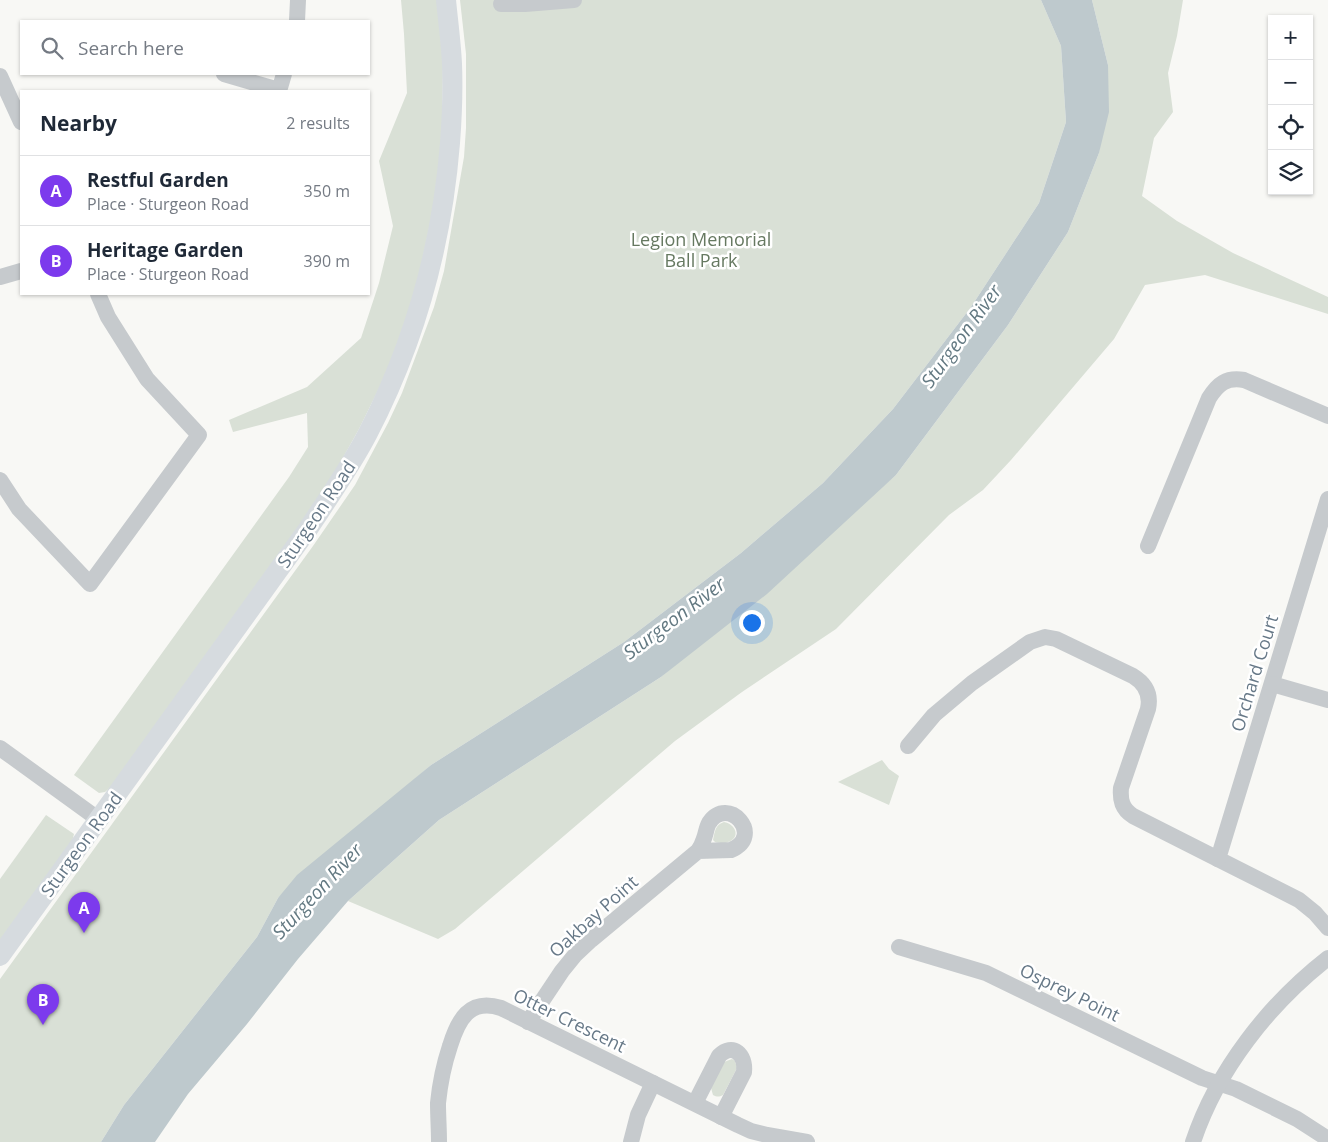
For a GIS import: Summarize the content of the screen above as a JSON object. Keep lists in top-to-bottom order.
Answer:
{
  "streets": {
    "main road": ["Sturgeon Road"],
    "street": [
      "Orchard Court",
      "Oakbay Point",
      "Osprey Point",
      "Otter Crescent"
    ]
  },
  "crossings": [
    ["Oakbay Point", "Otter Crescent"]
  ],
  "water": ["Sturgeon River"],
  "parks": ["Legion Memorial Ball Park"],
  "page": {
    "map_buttons": ["+", "−"],
    "search": "Search here",
    "heading": ["Nearby", "2 results"],
    "list": [
      {
        "mark": "A",
        "name": "Restful Garden",
        "note": "Place · Sturgeon Road",
        "value": "350 m"
      },
      {
        "mark": "B",
        "name": "Heritage Garden",
        "note": "Place · Sturgeon Road",
        "value": "390 m"
      }
    ],
    "pins": ["A", "B"]
  }
}
